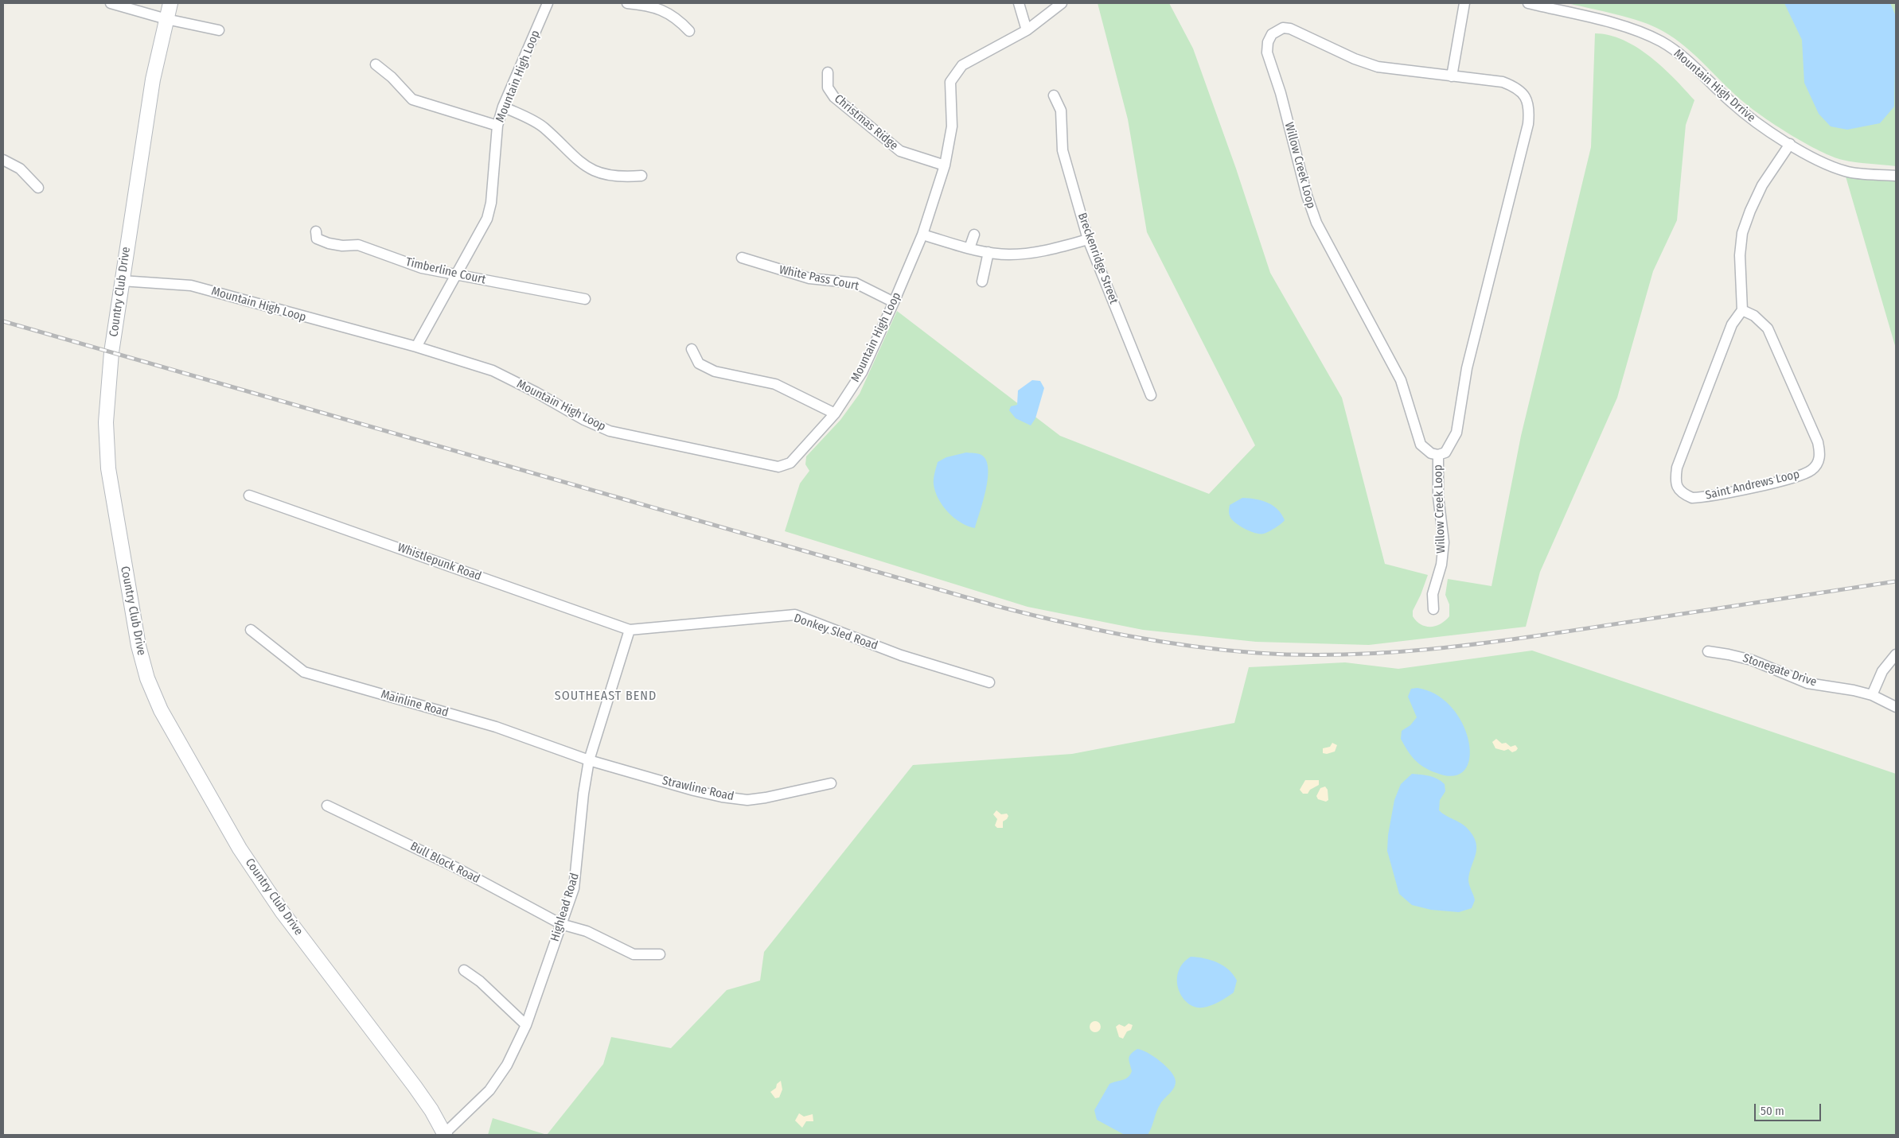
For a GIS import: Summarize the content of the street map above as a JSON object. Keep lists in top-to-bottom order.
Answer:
{
  "streets": {
    "street": [
      "Mountain High Loop",
      "Mountain High Drrive",
      "Christmas Ridge",
      "Willow Creek Loop",
      "Breckenridge Street",
      "Timberline Court",
      "White Pass Court",
      "Country Club Drive",
      "Saint Andrews Loop",
      "Whistlepunk Road",
      "Donkey Sled Road",
      "Stonegate Drive",
      "Mainline Road",
      "Strawline Road",
      "Bull Block Road",
      "Highlead Road"
    ]
  },
  "crossings": [
    ["Mountain High Loop", "Christmas Ridge"],
    ["Mountain High Loop", "Timberline Court"],
    ["Mountain High Loop", "White Pass Court"],
    ["Mountain High Loop", "Country Club Drive"],
    ["Country Club Drive", "Highlead Road"],
    ["Whistlepunk Road", "Donkey Sled Road"],
    ["Whistlepunk Road", "Highlead Road"],
    ["Donkey Sled Road", "Highlead Road"],
    ["Mainline Road", "Strawline Road"],
    ["Mainline Road", "Highlead Road"],
    ["Strawline Road", "Highlead Road"],
    ["Bull Block Road", "Highlead Road"]
  ],
  "districts": ["SOUTHEAST BEND"],
  "scale_bar": "50 m"
}
